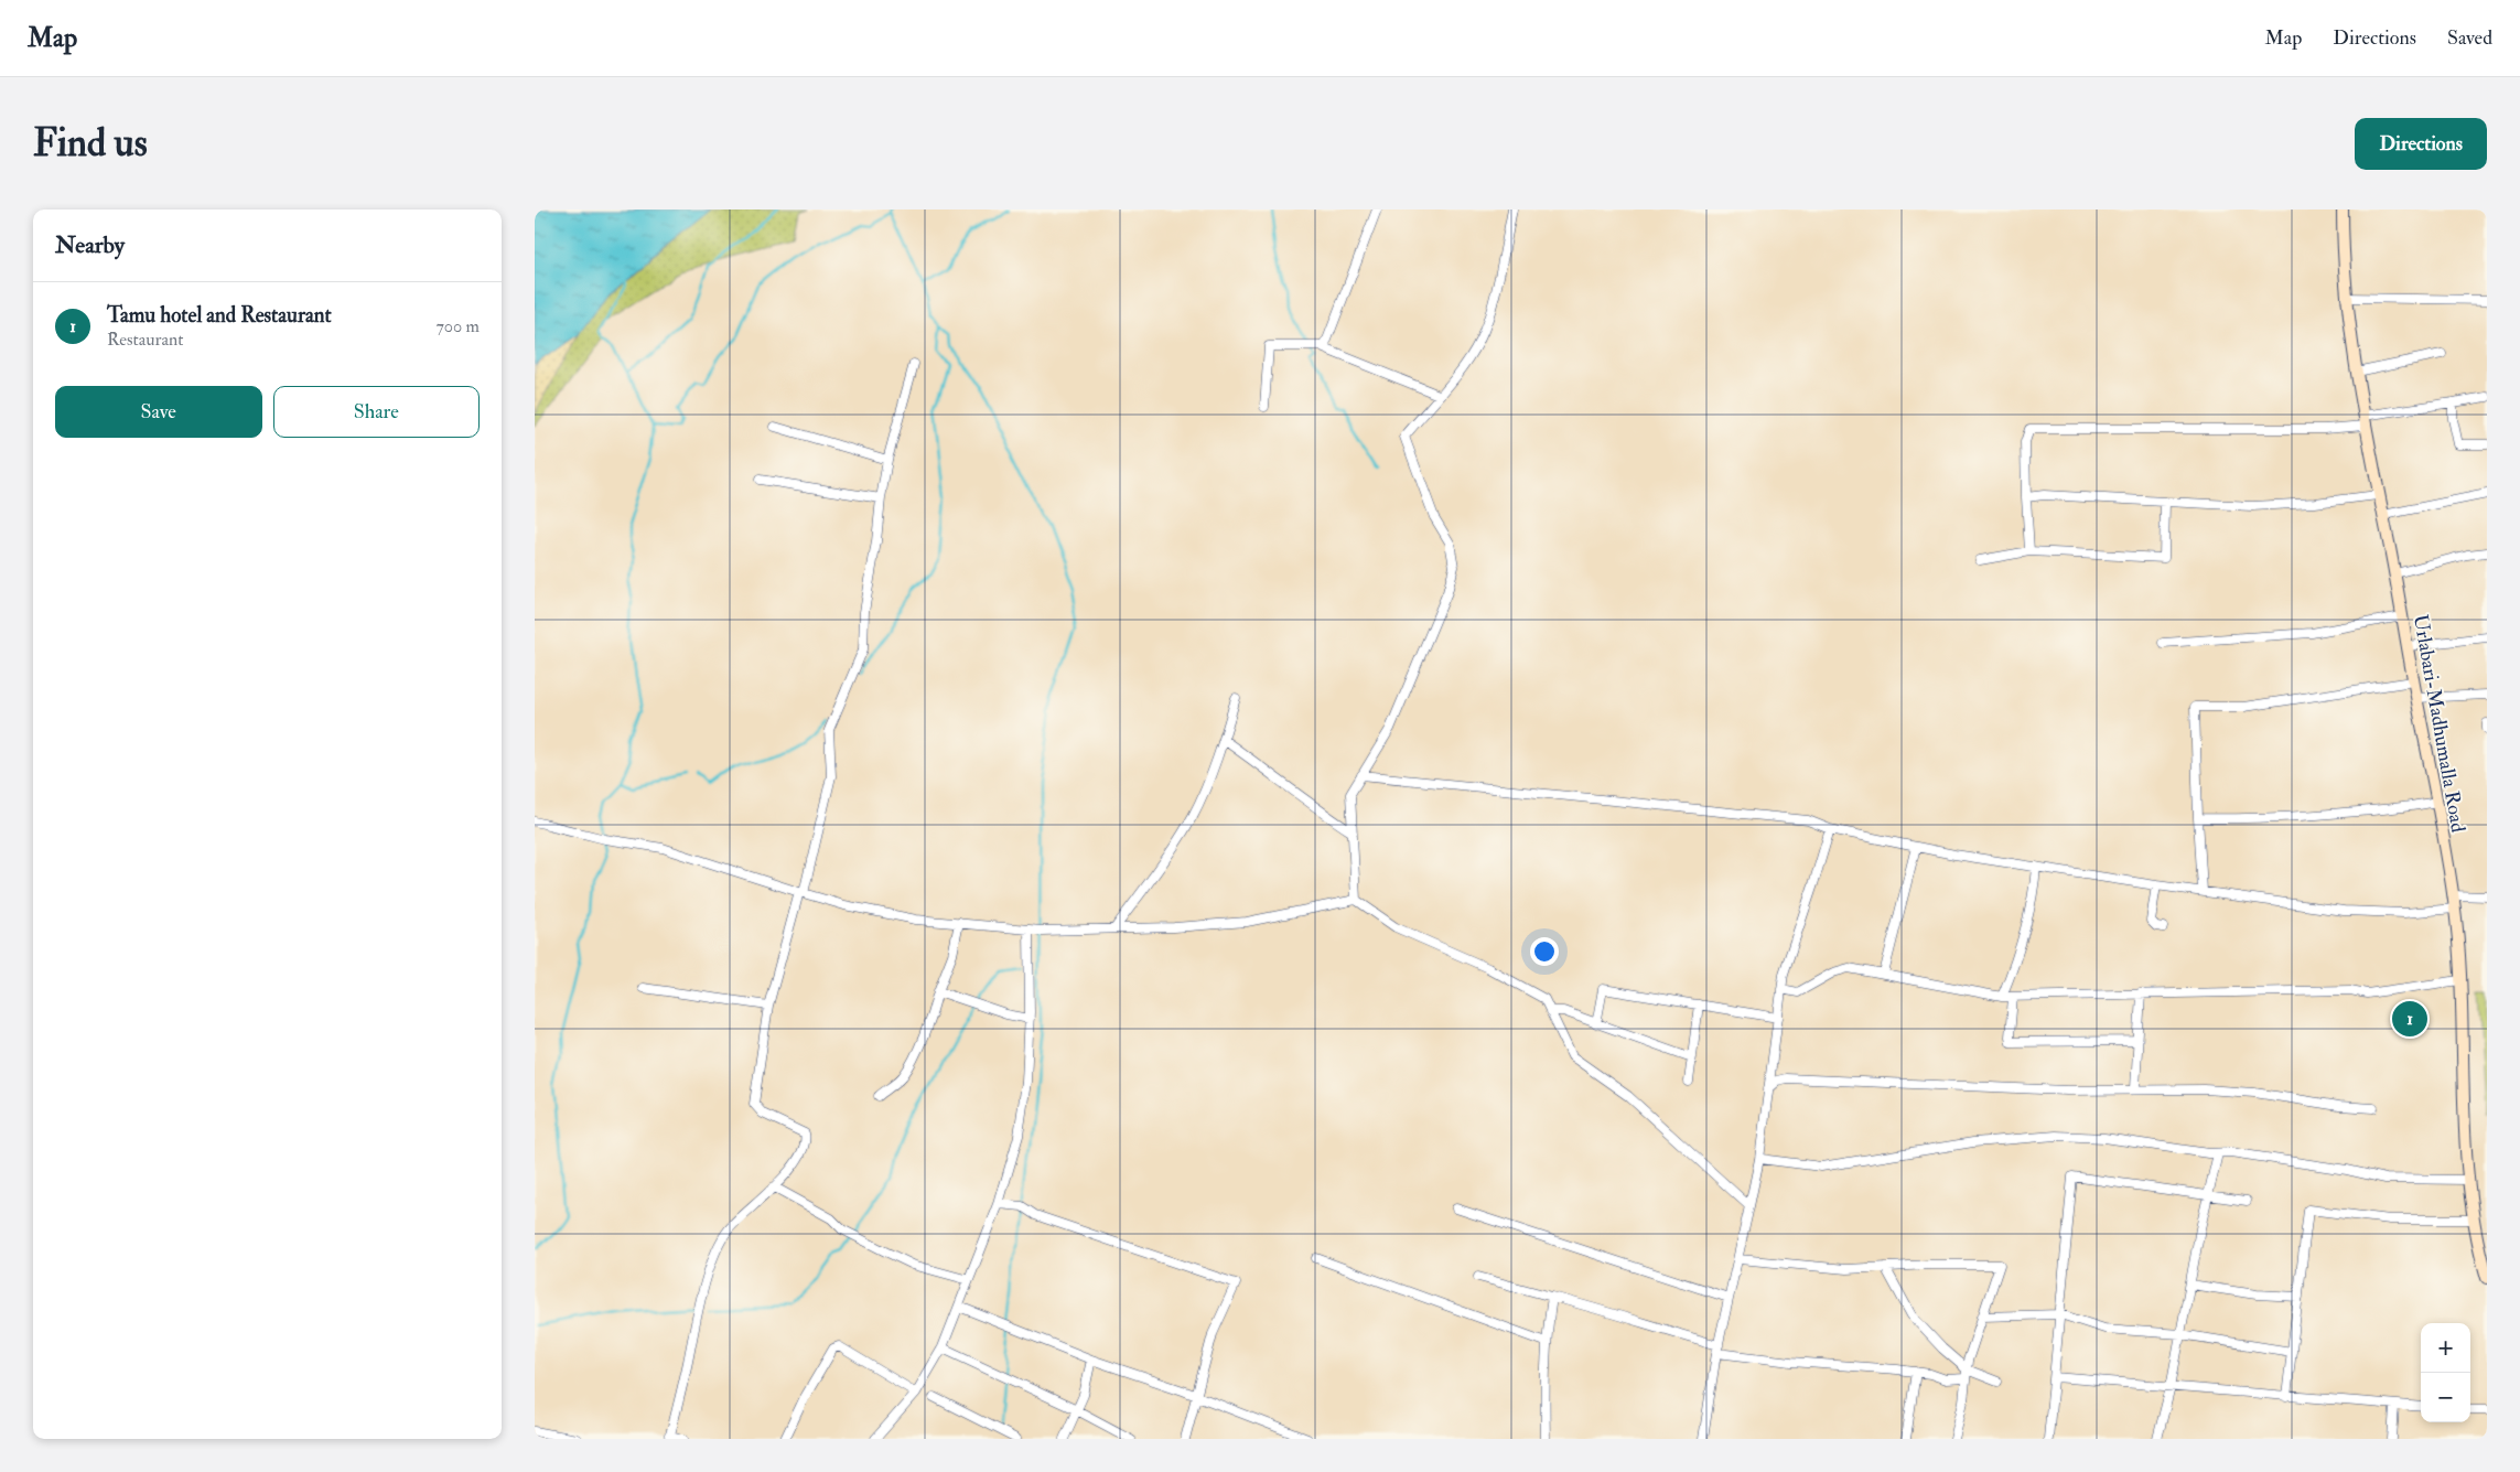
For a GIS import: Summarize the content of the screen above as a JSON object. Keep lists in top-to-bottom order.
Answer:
{
  "streets": {
    "main road": ["Urlabari-Madhumalla Road"]
  },
  "page": {
    "header": "Map",
    "nav": ["Map", "Directions", "Saved"],
    "buttons": [
      "Directions",
      ["Save", "Share"]
    ],
    "title": "Find us",
    "heading": "Nearby",
    "list": [
      {
        "mark": "1",
        "name": "Tamu hotel and Restaurant",
        "note": "Restaurant",
        "value": "700 m"
      }
    ],
    "pins": "1",
    "map_buttons": ["+", "−"]
  }
}
